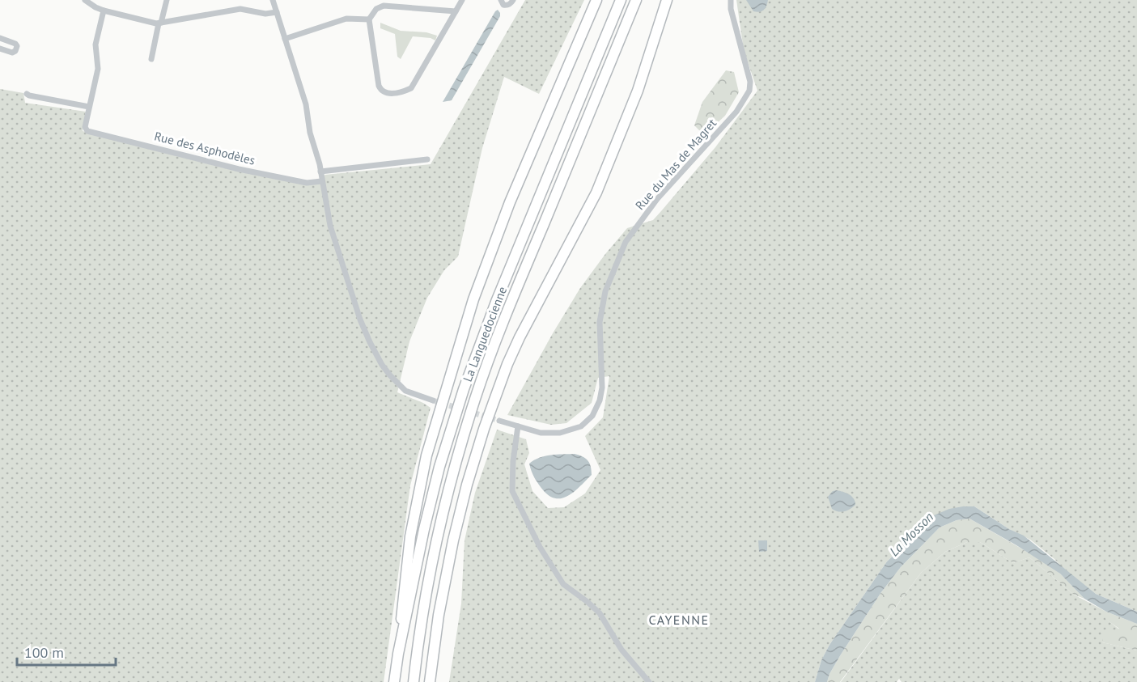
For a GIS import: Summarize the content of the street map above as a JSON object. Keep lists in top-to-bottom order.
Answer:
{
  "streets": {
    "highway": ["La Languedocienne"],
    "street": ["Rue des Asphodèles", "Rue du Mas de Magret"]
  },
  "districts": ["CAYENNE"],
  "water": ["La Mosson"],
  "scale_bar": "100 m"
}
